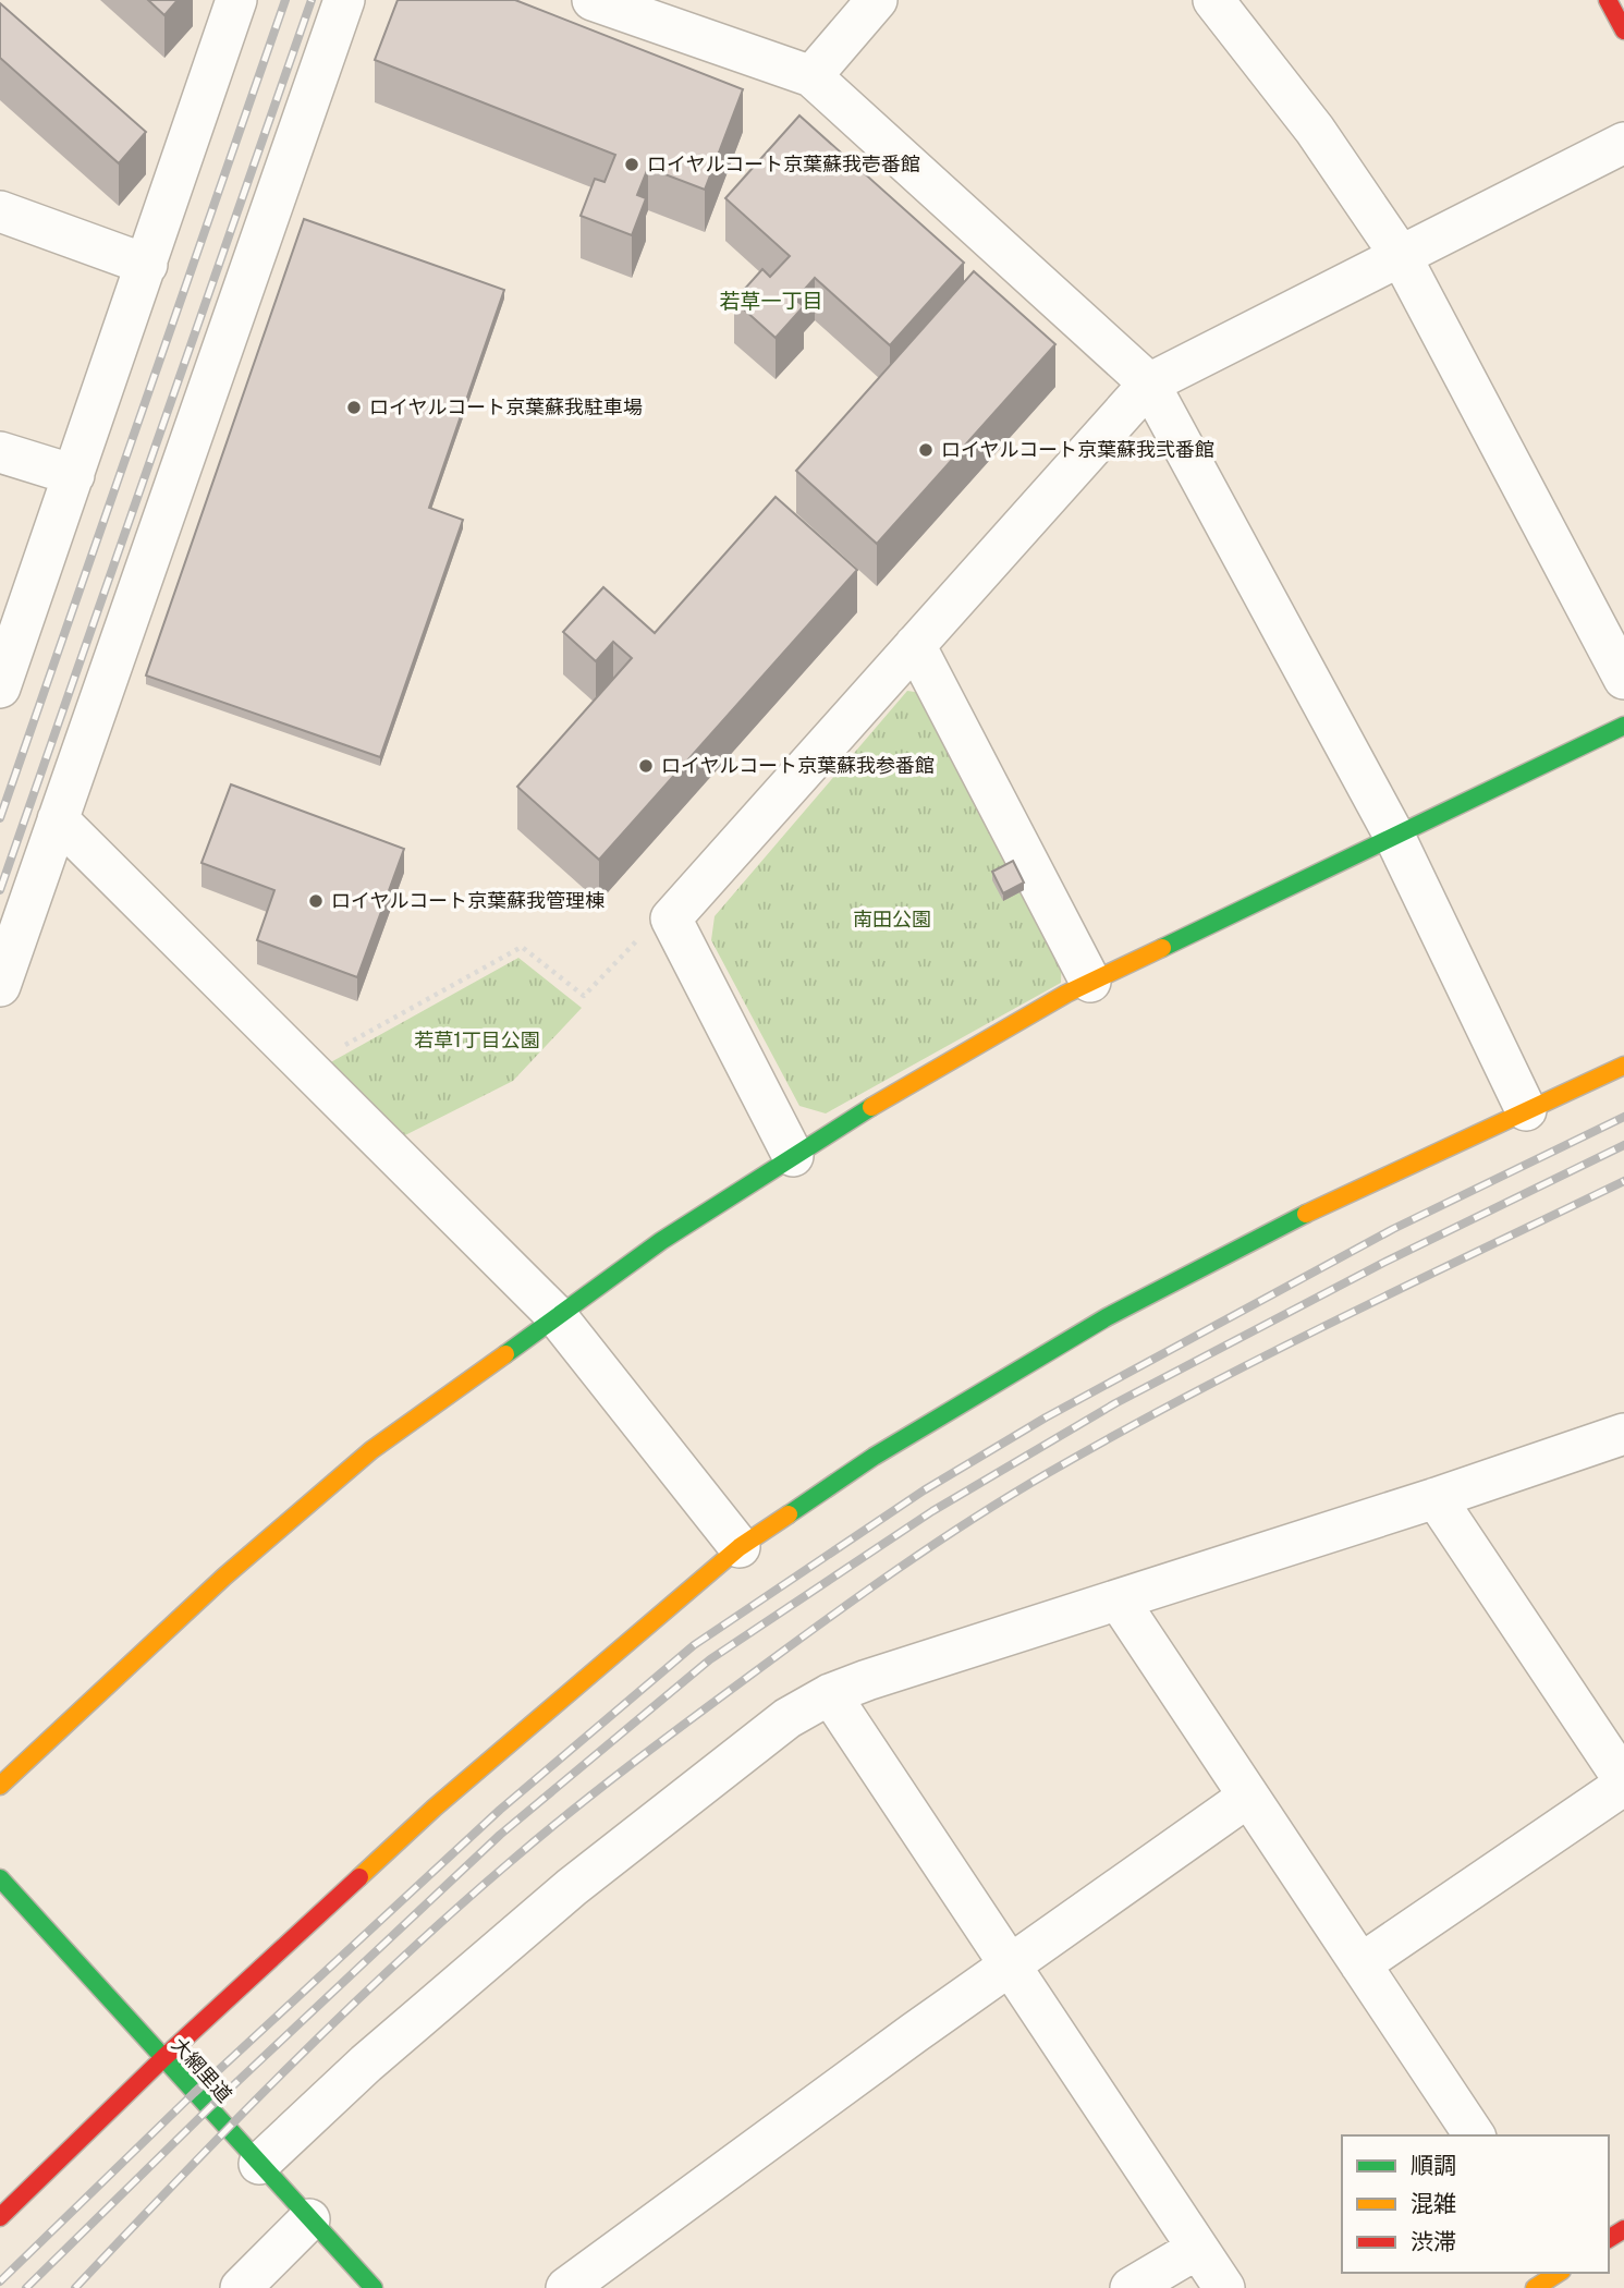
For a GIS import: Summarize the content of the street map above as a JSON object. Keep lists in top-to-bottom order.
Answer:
{
  "streets": {
    "street": ["大網里道"]
  },
  "districts": ["若草一丁目"],
  "parks": ["南田公園", "若草1丁目公園"],
  "places": [
    "ロイヤルコート京葉蘇我壱番館",
    "ロイヤルコート京葉蘇我駐車場",
    "ロイヤルコート京葉蘇我弐番館",
    "ロイヤルコート京葉蘇我参番館",
    "ロイヤルコート京葉蘇我管理棟"
  ],
  "legend": ["順調", "混雑", "渋滞"]
}
